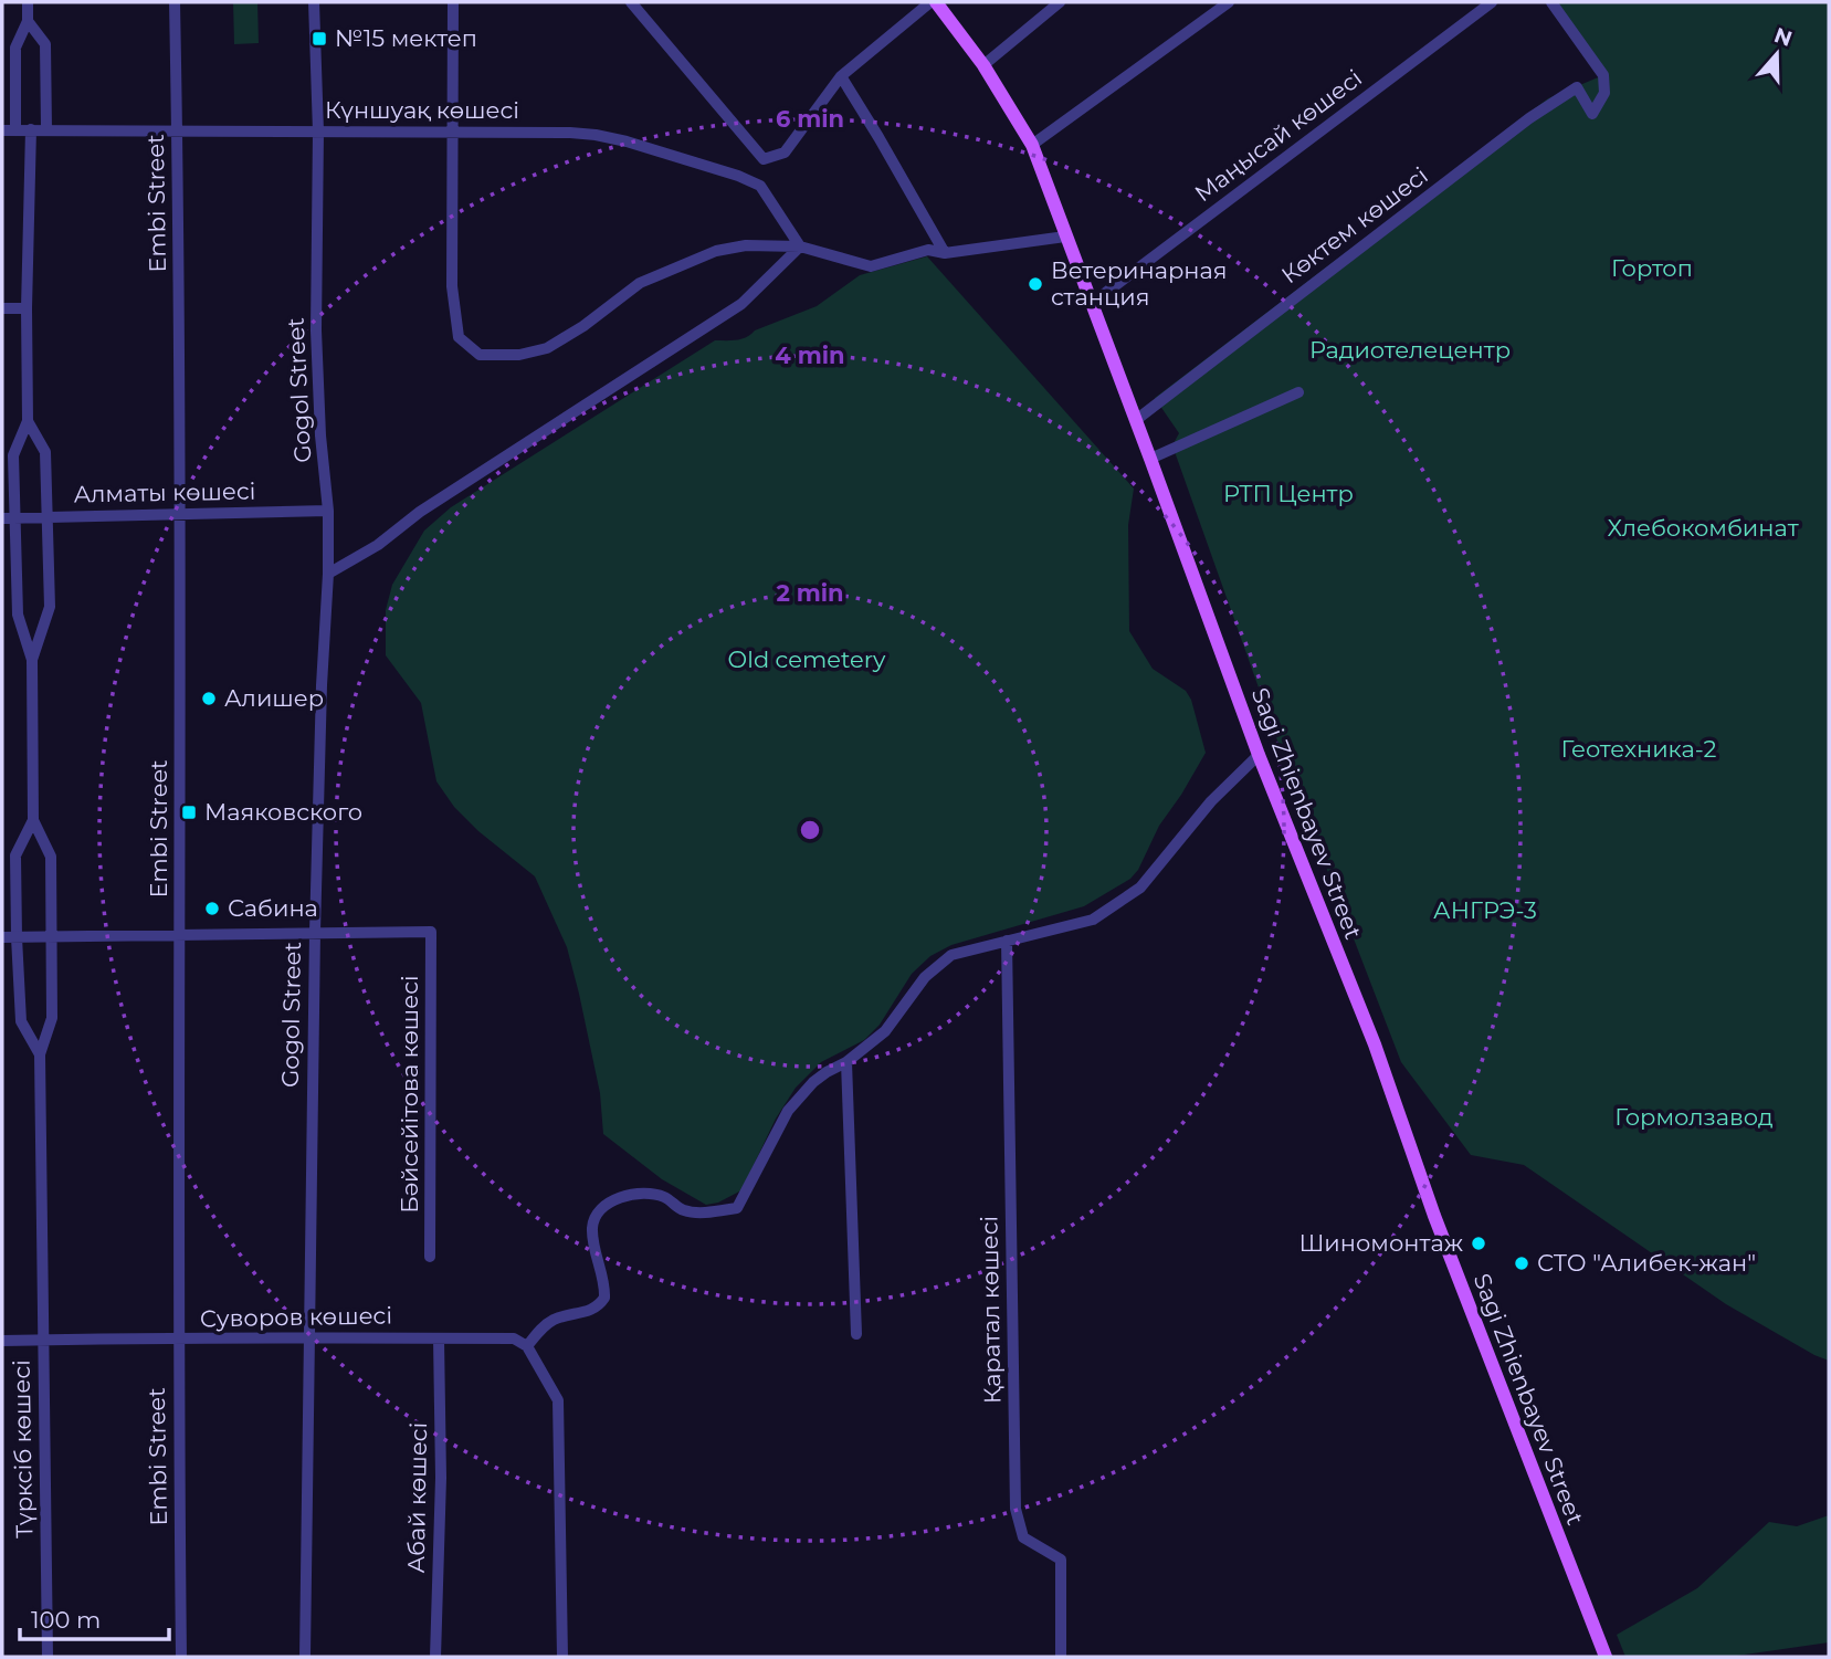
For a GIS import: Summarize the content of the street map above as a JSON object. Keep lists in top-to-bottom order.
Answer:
{
  "streets": {
    "main road": ["Sagi Zhienbayev Street"],
    "street": [
      "Күншуақ көшесі",
      "Маңысай көшесі",
      "Embi Street",
      "Көктем көшесі",
      "Gogol Street",
      "Алматы көшесі",
      "Бәйсейітова көшесі",
      "Қаратал көшесі",
      "Суворов көшесі",
      "Түрксіб көшесі",
      "Абай көшесі"
    ]
  },
  "crossings": [
    ["Күншуақ көшесі", "Embi Street"],
    ["Күншуақ көшесі", "Gogol Street"],
    ["Күншуақ көшесі", "Түрксіб көшесі"],
    ["Маңысай көшесі", "Sagi Zhienbayev Street"],
    ["Embi Street", "Алматы көшесі"],
    ["Embi Street", "Суворов көшесі"],
    ["Көктем көшесі", "Sagi Zhienbayev Street"],
    ["Gogol Street", "Алматы көшесі"],
    ["Gogol Street", "Бәйсейітова көшесі"],
    ["Gogol Street", "Суворов көшесі"],
    ["Алматы көшесі", "Түрксіб көшесі"],
    ["Суворов көшесі", "Түрксіб көшесі"],
    ["Суворов көшесі", "Абай көшесі"]
  ],
  "parks": [
    "Гортоп",
    "Радиотелецентр",
    "РТП Центр",
    "Хлебокомбинат",
    "Old cemetery",
    "Геотехника-2",
    "АНГРЭ-3",
    "Гормолзавод"
  ],
  "places": {
    "transit": ["№15 мектеп", "Маяковского"],
    "other": [
      "Ветеринарная станция",
      "Алишер",
      "Сабина",
      "Шиномонтаж",
      "СТО \"Алибек-жан\""
    ]
  },
  "scale_bar": "100 m",
  "north": "top",
  "rings": ["6 min", "4 min", "2 min"]
}
